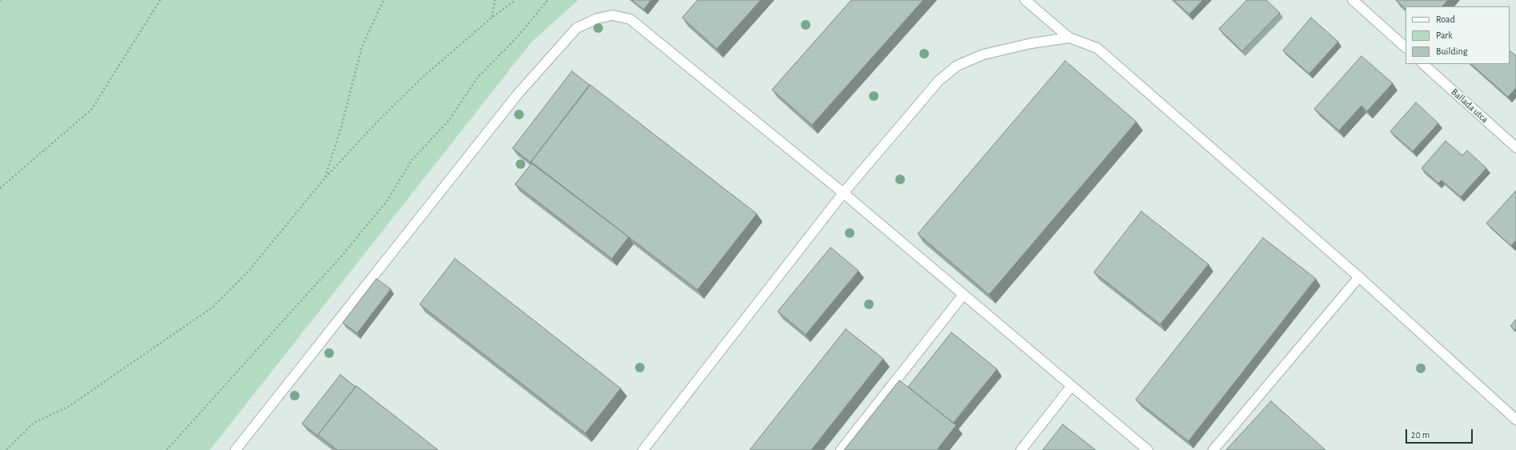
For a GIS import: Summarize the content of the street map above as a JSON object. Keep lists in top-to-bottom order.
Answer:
{
  "streets": {
    "street": ["Ballada utca"]
  },
  "legend": ["Road", "Park", "Building"],
  "scale_bar": "20 m"
}
